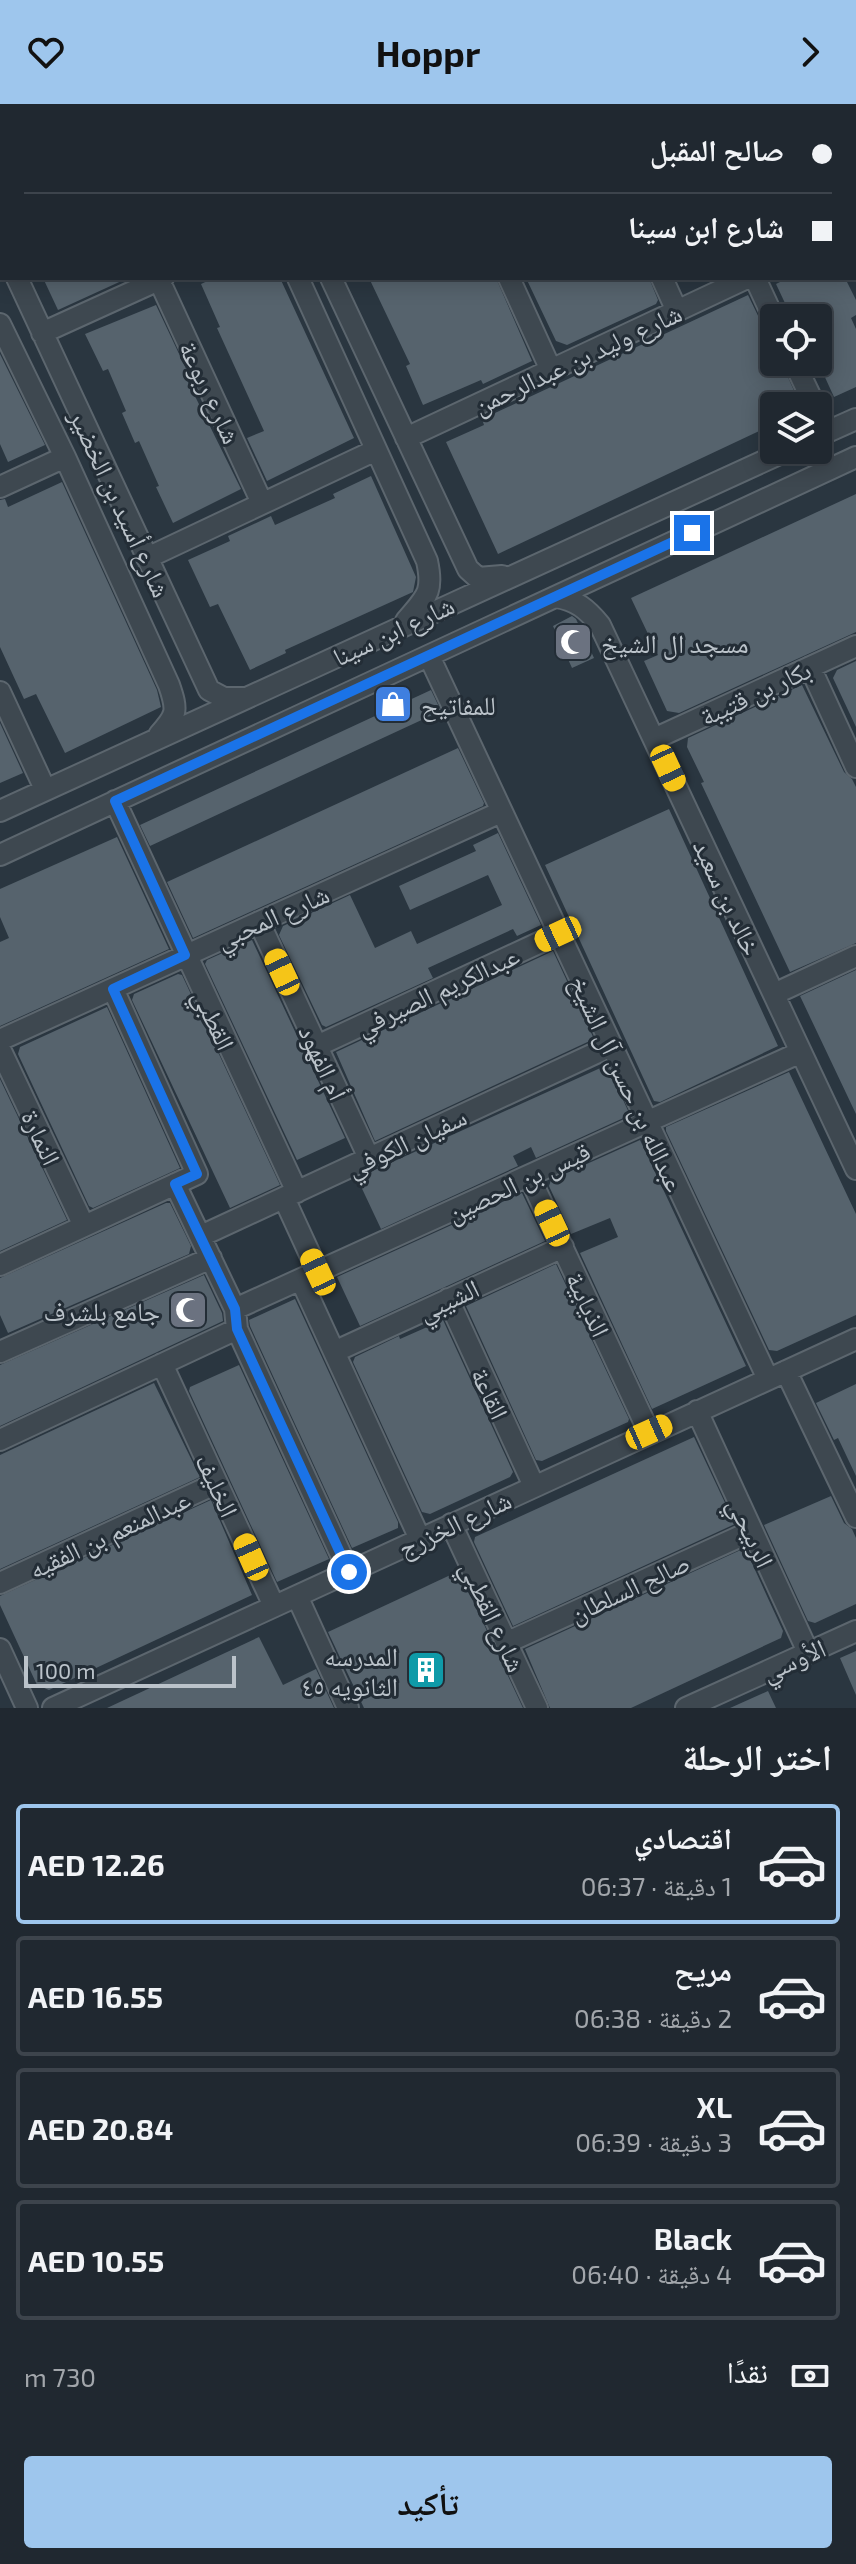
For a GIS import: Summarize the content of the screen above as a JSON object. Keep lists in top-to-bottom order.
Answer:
{
  "streets": {
    "street": [
      "شارع وليد بن عبدالرحمن",
      "شارع ربوعة",
      "شارع أسيد بن الخضير",
      "شارع ابن سينا",
      "بكار بن قتيبة",
      "خالد بن سعيد",
      "شارع المحبي",
      "عبدالكريم الصيرفي",
      "القطبي",
      "أم الفهود",
      "عبدالله بن حسن آل الشيخ",
      "النمارة",
      "سفيان الكوفي",
      "قيس بن الحصين",
      "الشيبي",
      "الذيابية",
      "القاعة",
      "الخليف",
      "شارع الخزرج",
      "الربيحي",
      "عبدالمنعم بن الفقيه",
      "صالح السلطان",
      "شارع القطبي",
      "الأوسي"
    ]
  },
  "crossings": [
    ["شارع أسيد بن الخضير", "شارع ابن سينا"],
    ["شارع ابن سينا", "خالد بن سعيد"],
    ["شارع ابن سينا", "القطبي"],
    ["شارع ابن سينا", "عبدالله بن حسن آل الشيخ"],
    ["بكار بن قتيبة", "خالد بن سعيد"],
    ["خالد بن سعيد", "قيس بن الحصين"],
    ["شارع المحبي", "القطبي"],
    ["شارع المحبي", "أم الفهود"],
    ["شارع المحبي", "عبدالله بن حسن آل الشيخ"],
    ["عبدالكريم الصيرفي", "أم الفهود"],
    ["عبدالكريم الصيرفي", "عبدالله بن حسن آل الشيخ"],
    ["القطبي", "سفيان الكوفي"],
    ["القطبي", "قيس بن الحصين"],
    ["القطبي", "الشيبي"],
    ["القطبي", "شارع الخزرج"],
    ["أم الفهود", "سفيان الكوفي"],
    ["عبدالله بن حسن آل الشيخ", "سفيان الكوفي"],
    ["عبدالله بن حسن آل الشيخ", "قيس بن الحصين"],
    ["عبدالله بن حسن آل الشيخ", "شارع الخزرج"],
    ["قيس بن الحصين", "الذيابية"],
    ["قيس بن الحصين", "الخليف"],
    ["الشيبي", "الذيابية"],
    ["الشيبي", "القاعة"],
    ["الذيابية", "شارع الخزرج"],
    ["القاعة", "شارع الخزرج"],
    ["الخليف", "شارع الخزرج"],
    ["الخليف", "عبدالمنعم بن الفقيه"],
    ["شارع الخزرج", "الربيحي"],
    ["شارع الخزرج", "شارع القطبي"],
    ["الربيحي", "صالح السلطان"],
    ["الربيحي", "الأوسي"],
    ["صالح السلطان", "شارع القطبي"]
  ],
  "places": {
    "mosque": ["مسجد ال الشيخ", "جامع بلشرف"],
    "shop": ["للمفاتيح"],
    "building": ["المدرسه الثانويه ٤٥"]
  },
  "scale_bar": "100 m",
  "page": {
    "header": "Hoppr",
    "banner": ["صالح المقبل", "شارع ابن سينا"],
    "scale": "100 m",
    "heading": "اختر الرحلة",
    "list": [
      {
        "name": "اقتصادي",
        "note": "1 دقيقة · 06:37",
        "value": "AED 12.26"
      },
      {
        "name": "مريح",
        "note": "2 دقيقة · 06:38",
        "value": "AED 16.55"
      },
      {
        "name": "XL",
        "note": "3 دقيقة · 06:39",
        "value": "AED 20.84"
      },
      {
        "name": "Black",
        "note": "4 دقيقة · 06:40",
        "value": "AED 10.55"
      }
    ],
    "pay": ["نقدًا", "730 m"],
    "buttons": "تأكيد"
  }
}
